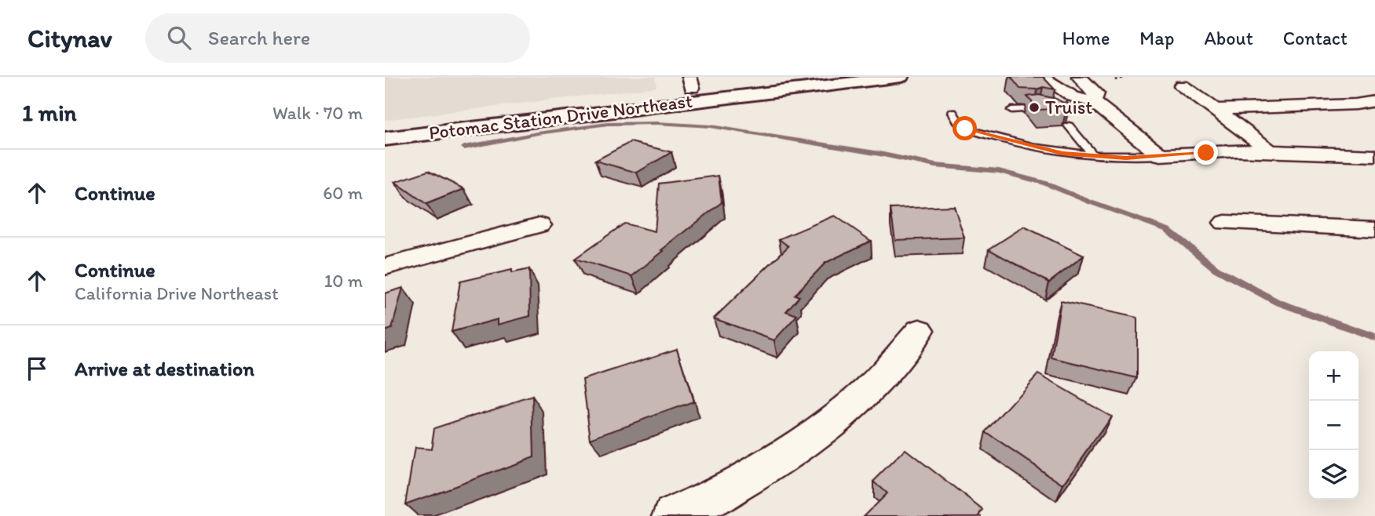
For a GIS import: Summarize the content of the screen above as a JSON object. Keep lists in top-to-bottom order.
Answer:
{
  "streets": {
    "street": ["Potomac Station Drive Northeast"]
  },
  "places": ["Truist"],
  "page": {
    "header": "Citynav",
    "search": "Search here",
    "nav": [
      "Home",
      "Map",
      "About",
      "Contact"
    ],
    "heading": ["1 min", "Walk · 70 m"],
    "list": [
      ["Continue", "60 m"],
      ["Continue", "California Drive Northeast", "10 m"],
      "Arrive at destination"
    ],
    "map_buttons": ["+", "−"]
  }
}
